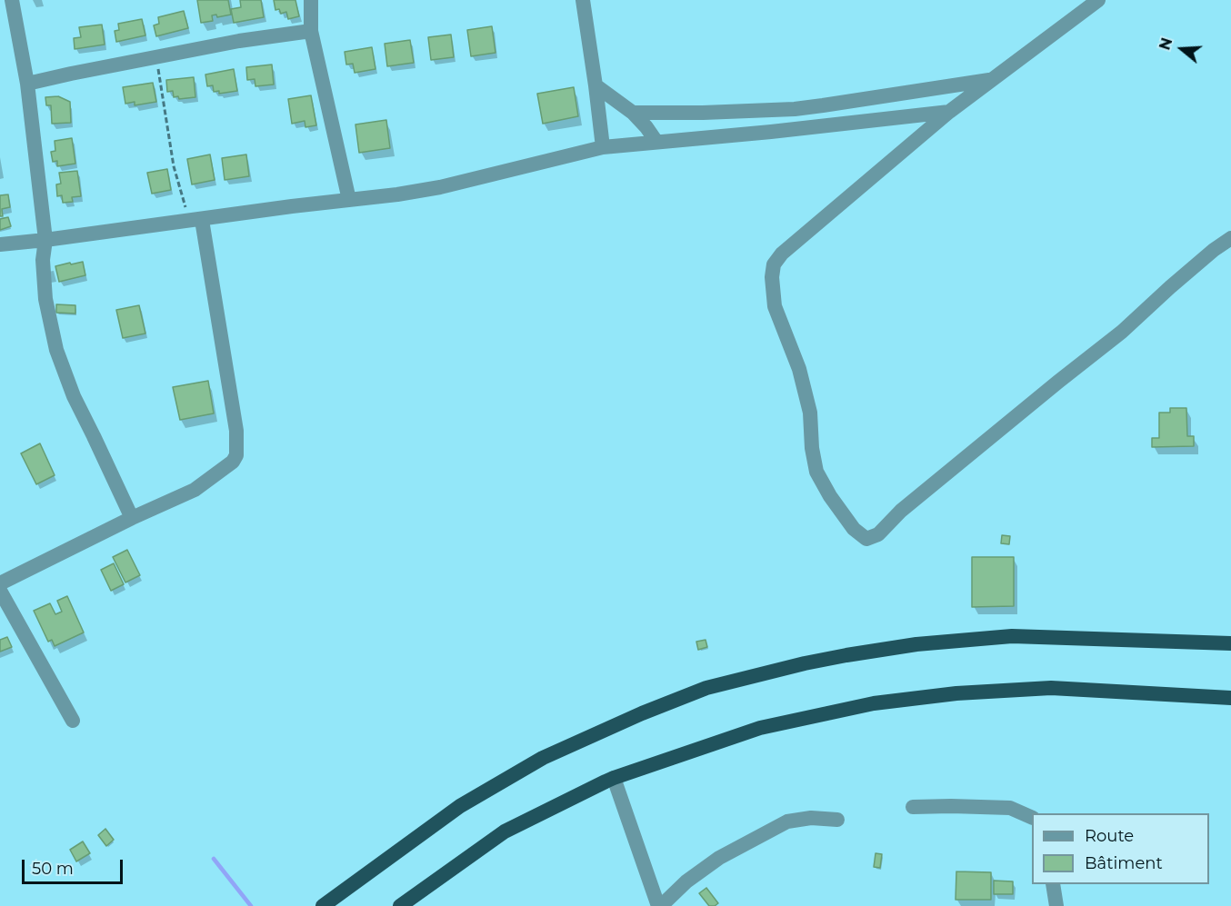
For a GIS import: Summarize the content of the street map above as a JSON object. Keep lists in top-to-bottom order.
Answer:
{
  "legend": ["Route", "Bâtiment"],
  "scale_bar": "50 m",
  "north": "left"
}
